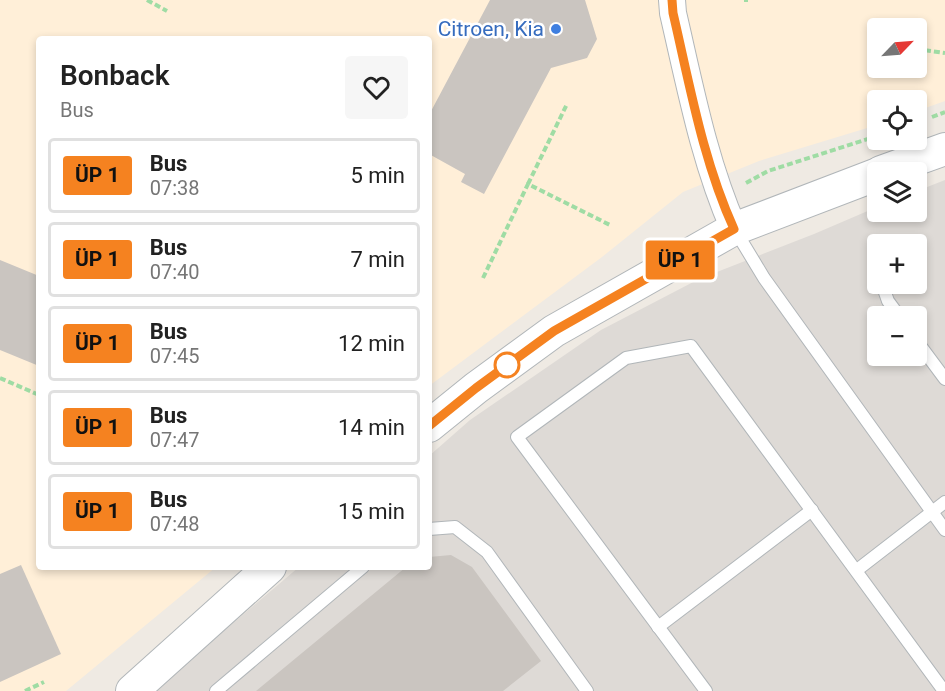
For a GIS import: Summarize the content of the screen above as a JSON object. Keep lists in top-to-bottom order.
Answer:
{
  "places": ["Citroen, Kia"],
  "north": "top right",
  "page": {
    "on_map": "ÜP 1",
    "map_buttons": ["+", "−"],
    "heading": ["Bonback", "Bus"],
    "list": [
      {
        "mark": "ÜP 1",
        "name": "Bus",
        "note": "07:38",
        "value": "5 min"
      },
      {
        "mark": "ÜP 1",
        "name": "Bus",
        "note": "07:40",
        "value": "7 min"
      },
      {
        "mark": "ÜP 1",
        "name": "Bus",
        "note": "07:45",
        "value": "12 min"
      },
      {
        "mark": "ÜP 1",
        "name": "Bus",
        "note": "07:47",
        "value": "14 min"
      },
      {
        "mark": "ÜP 1",
        "name": "Bus",
        "note": "07:48",
        "value": "15 min"
      }
    ]
  }
}
